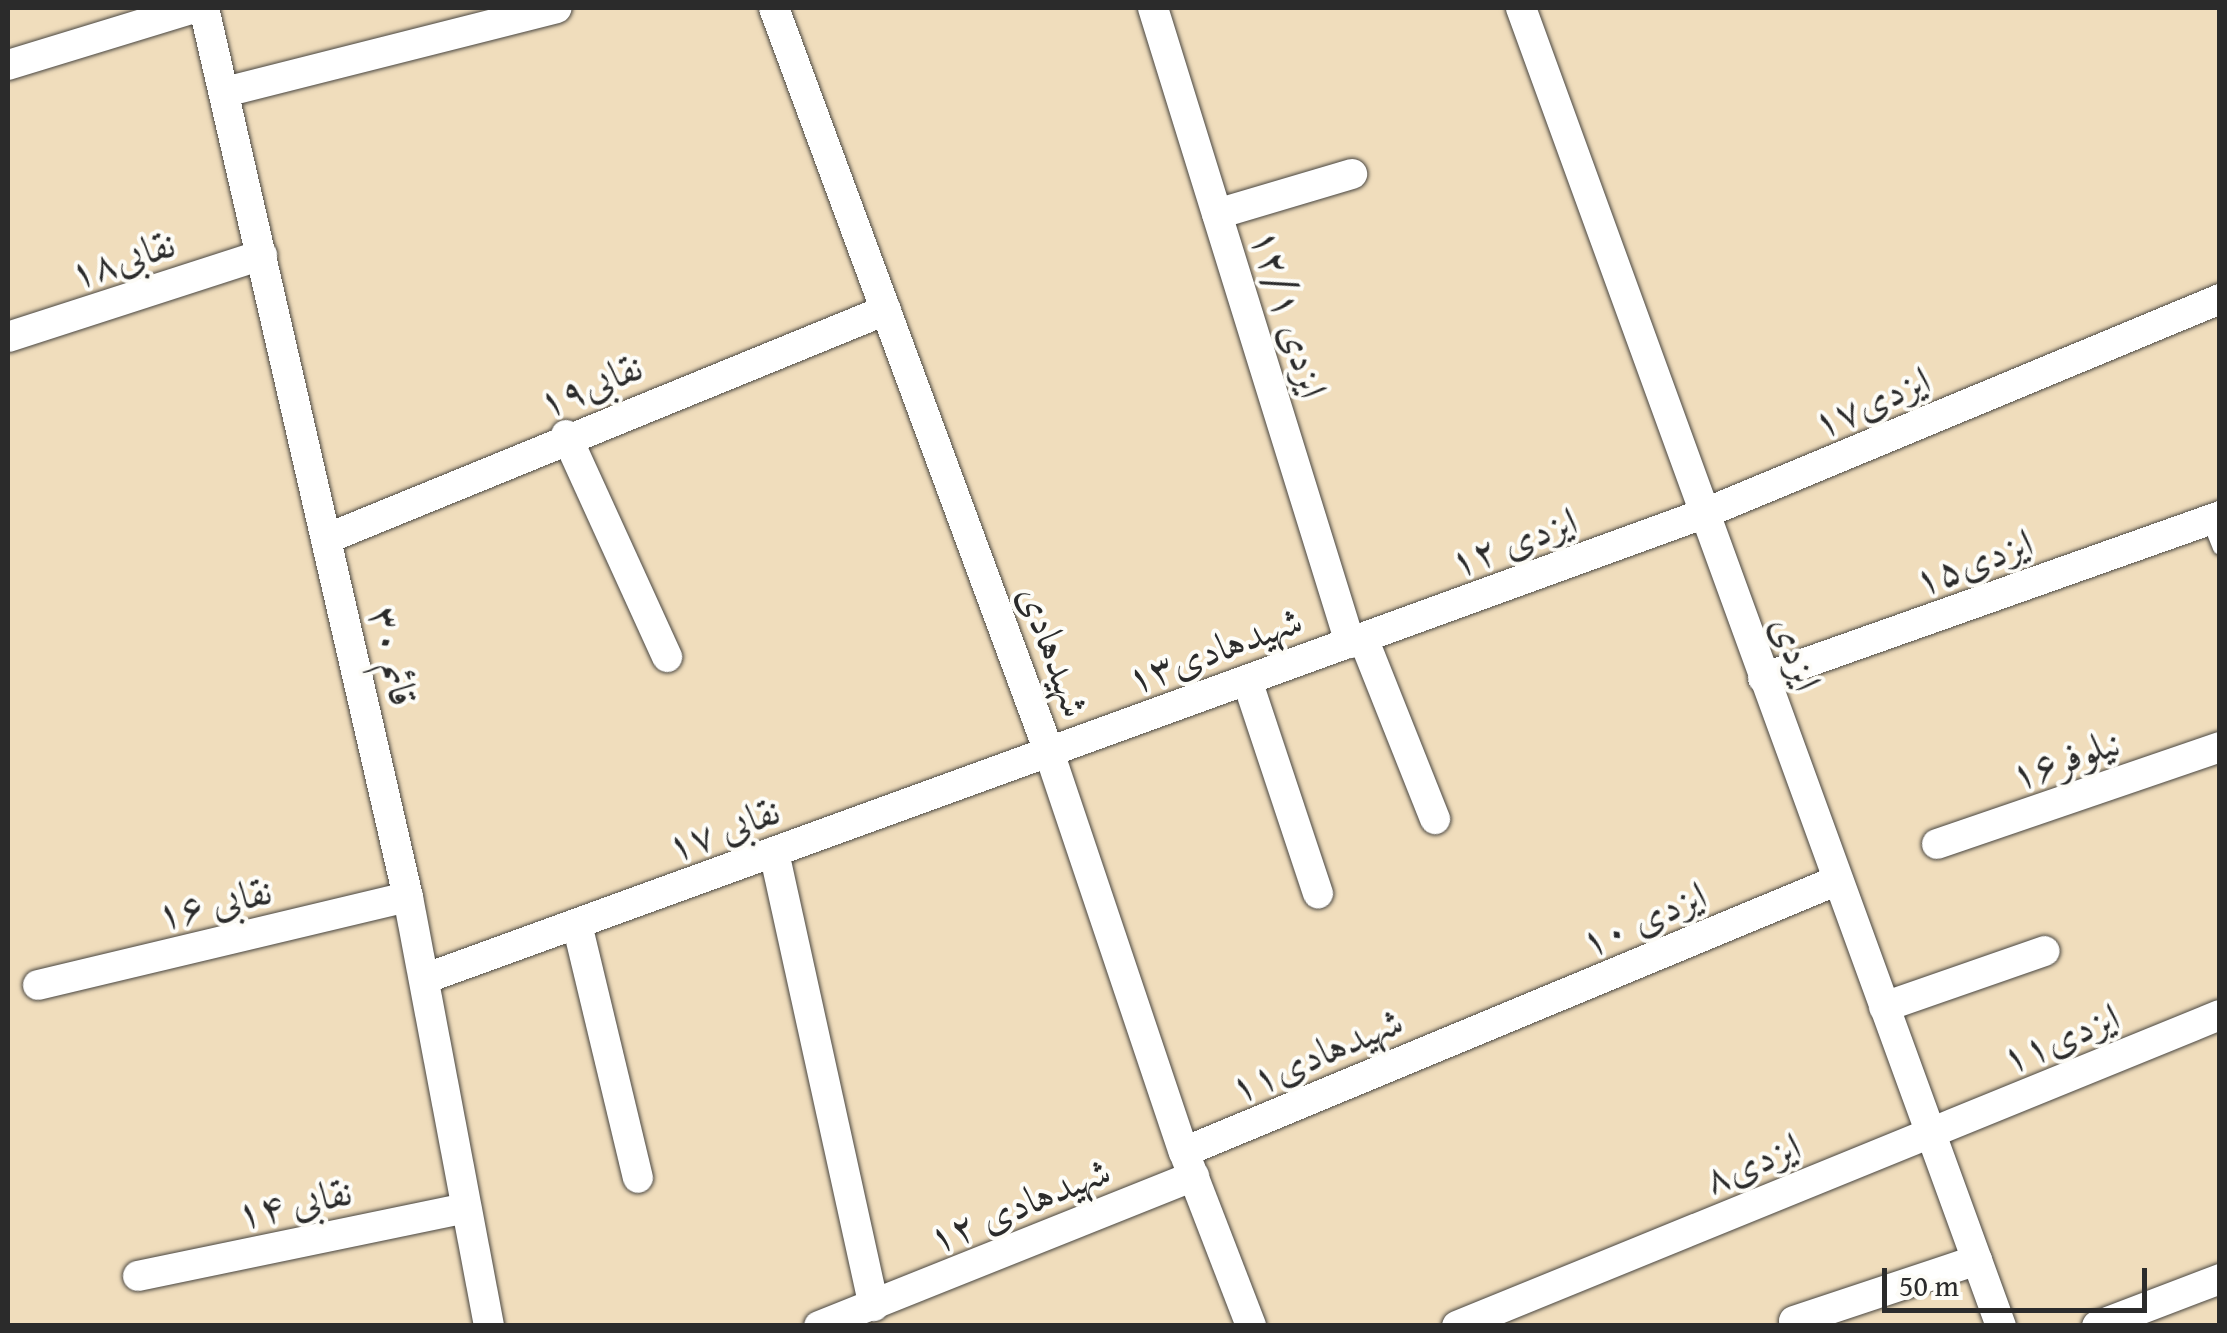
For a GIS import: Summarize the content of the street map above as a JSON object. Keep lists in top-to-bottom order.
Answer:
{
  "streets": {
    "street": [
      "نقابی۱۸",
      "ایزدی ۱۲/۱",
      "نقابی۱۹",
      "ایزدی۱۷",
      "ایزدی ۱۲",
      "ایزدی۱۵",
      "شهیدهادی۱۳",
      "شهیدهادی",
      "ایزدی",
      "قائم ۳۰",
      "نیلوفر۱۶",
      "نقابی ۱۷",
      "نقابی ۱۶",
      "ایزدی ۱۰",
      "ایزدی۱۱",
      "شهیدهادی۱۱",
      "ایزدی۸",
      "نقابی ۱۴",
      "شهیدهادی ۱۲"
    ]
  },
  "crossings": [
    ["نقابی۱۸", "قائم ۳۰"],
    ["ایزدی ۱۲/۱", "ایزدی ۱۲"],
    ["ایزدی ۱۲/۱", "شهیدهادی۱۳"],
    ["نقابی۱۹", "شهیدهادی"],
    ["نقابی۱۹", "قائم ۳۰"],
    ["ایزدی۱۷", "ایزدی ۱۲"],
    ["ایزدی۱۷", "ایزدی"],
    ["ایزدی ۱۲", "شهیدهادی۱۳"],
    ["ایزدی ۱۲", "ایزدی"],
    ["ایزدی۱۵", "ایزدی"],
    ["شهیدهادی۱۳", "شهیدهادی"],
    ["شهیدهادی۱۳", "نقابی ۱۷"],
    ["شهیدهادی", "نقابی ۱۷"],
    ["شهیدهادی", "شهیدهادی۱۱"],
    ["شهیدهادی", "شهیدهادی ۱۲"],
    ["ایزدی", "ایزدی ۱۰"],
    ["ایزدی", "ایزدی۱۱"],
    ["ایزدی", "ایزدی۸"],
    ["قائم ۳۰", "نقابی ۱۷"],
    ["قائم ۳۰", "نقابی ۱۶"],
    ["قائم ۳۰", "نقابی ۱۴"],
    ["ایزدی ۱۰", "شهیدهادی۱۱"],
    ["ایزدی۱۱", "ایزدی۸"],
    ["شهیدهادی۱۱", "شهیدهادی ۱۲"]
  ],
  "scale_bar": "50 m"
}
